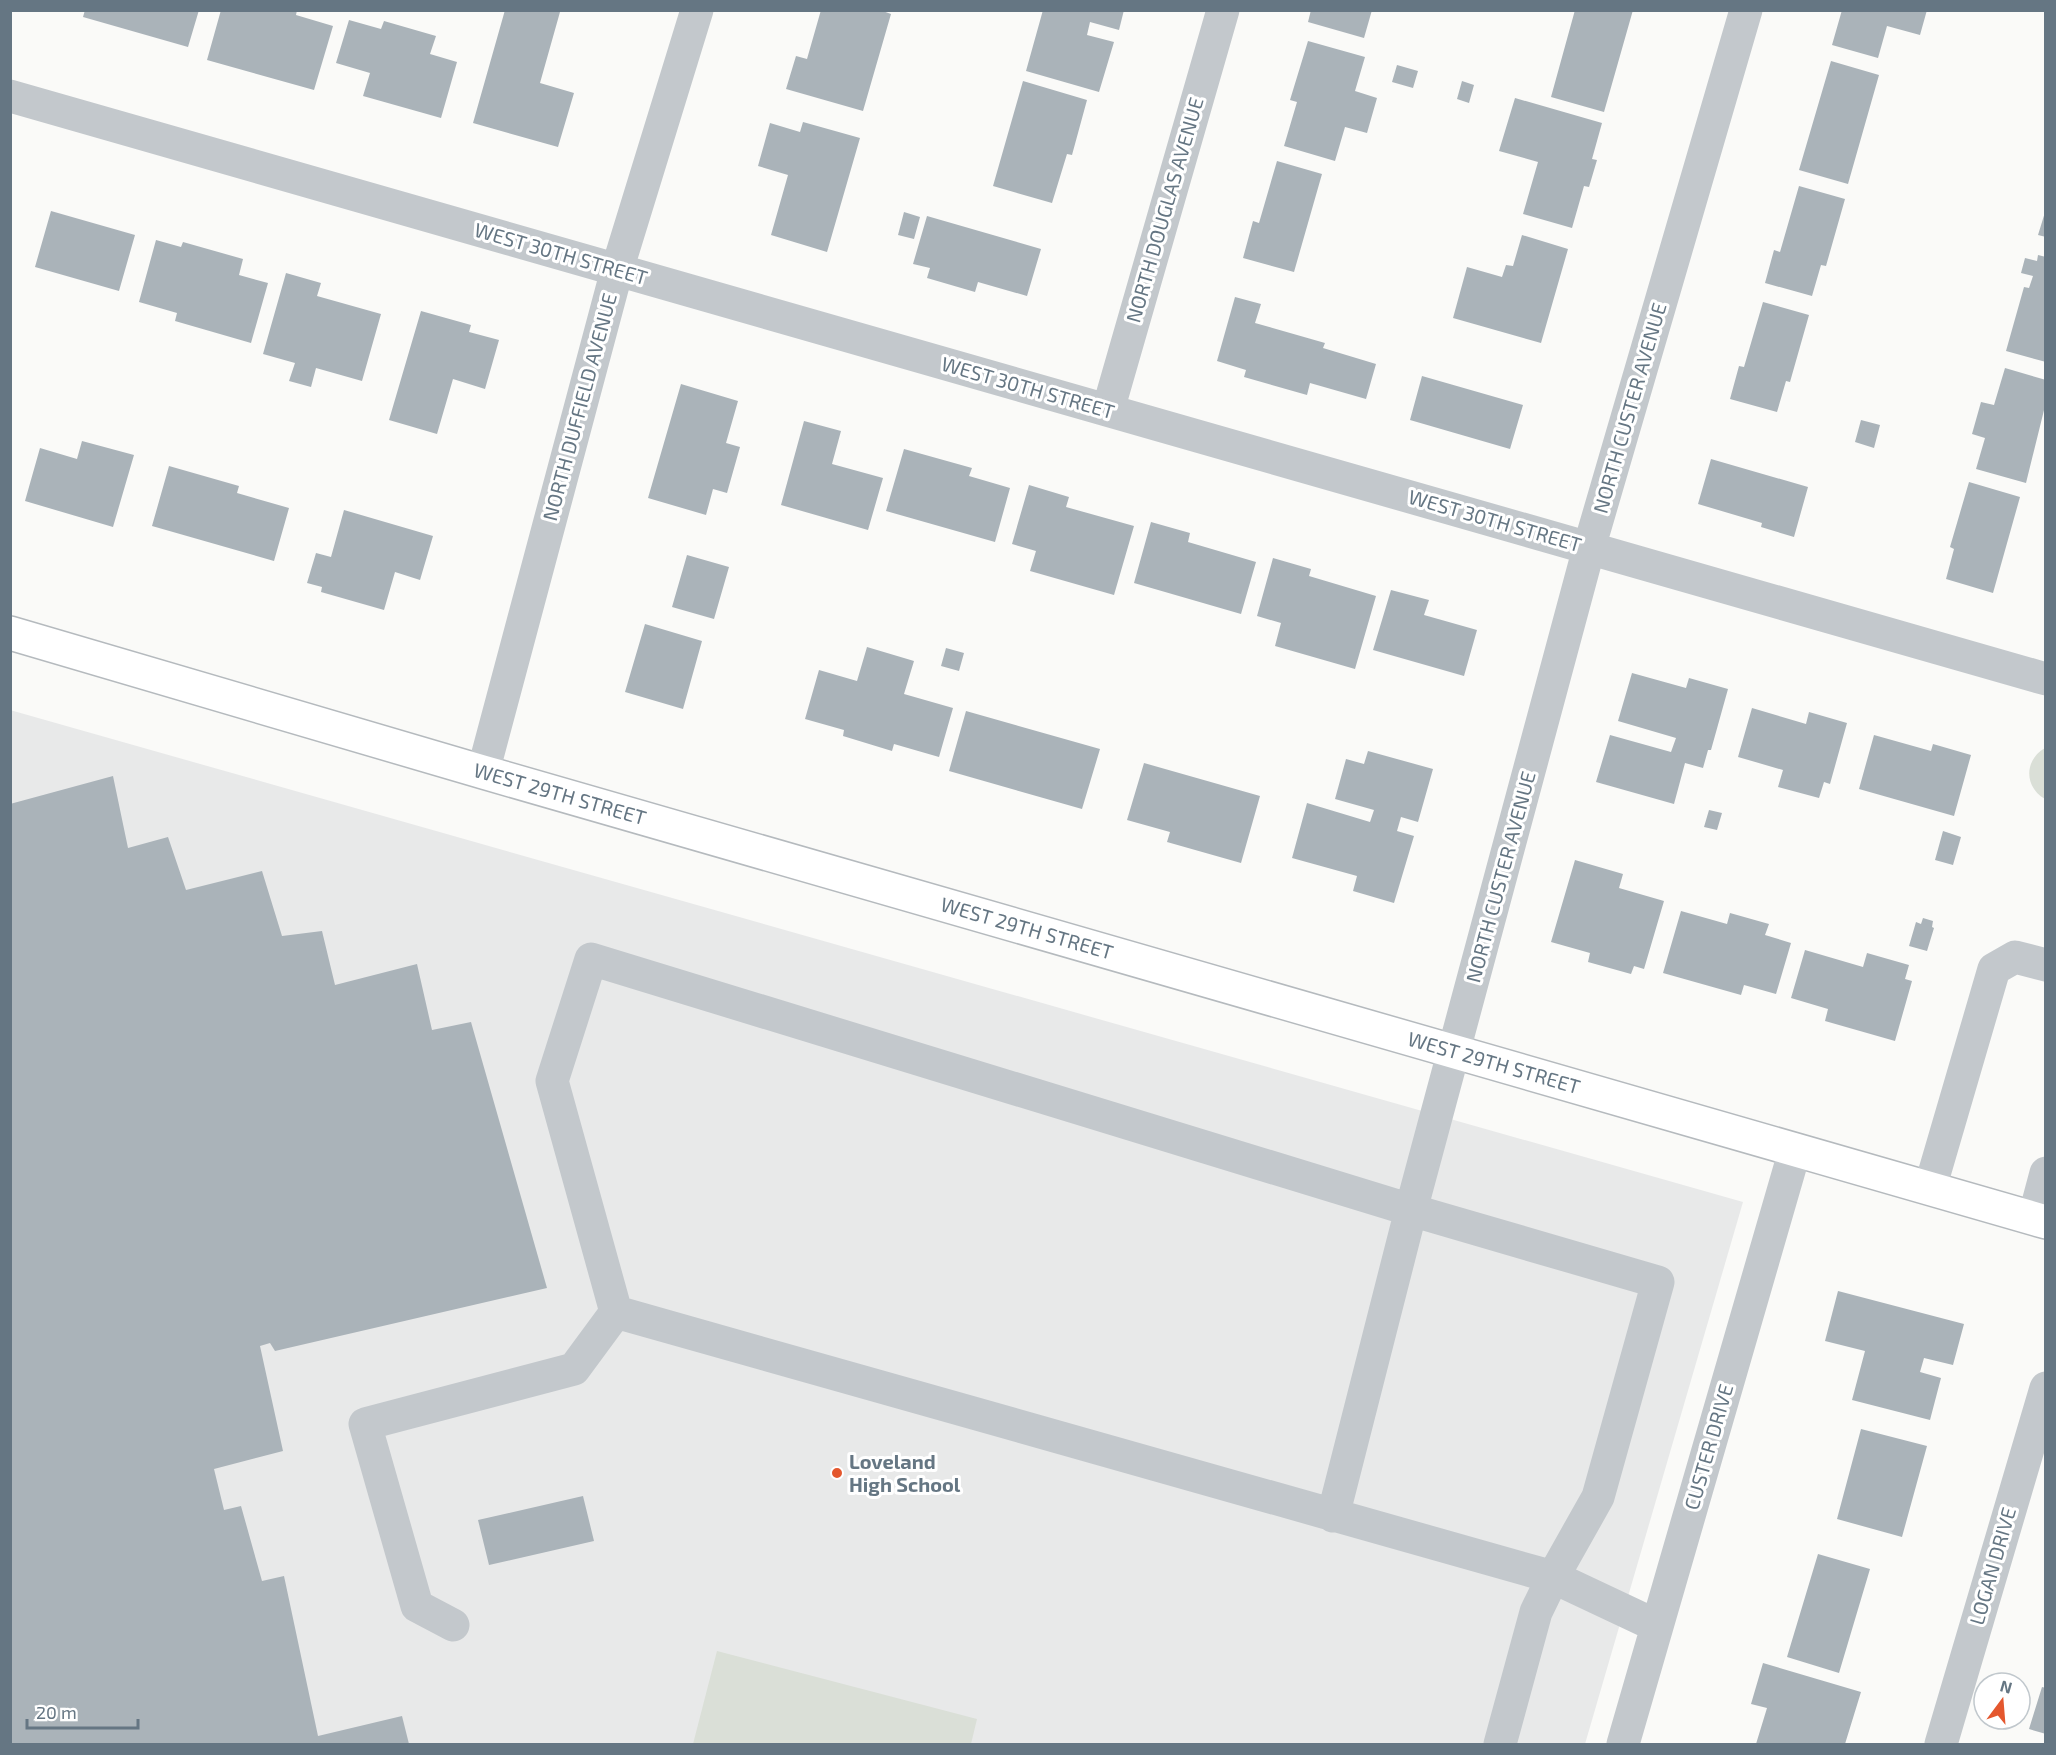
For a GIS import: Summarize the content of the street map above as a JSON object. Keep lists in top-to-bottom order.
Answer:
{
  "streets": {
    "main road": ["WEST 29TH STREET"],
    "street": [
      "NORTH DOUGLAS AVENUE",
      "WEST 30TH STREET",
      "NORTH DUFFIELD AVENUE",
      "NORTH CUSTER AVENUE",
      "CUSTER DRIVE",
      "LOGAN DRIVE"
    ]
  },
  "crossings": [
    ["NORTH DOUGLAS AVENUE", "WEST 30TH STREET"],
    ["WEST 30TH STREET", "NORTH DUFFIELD AVENUE"],
    ["WEST 30TH STREET", "NORTH CUSTER AVENUE"],
    ["NORTH DUFFIELD AVENUE", "WEST 29TH STREET"],
    ["NORTH CUSTER AVENUE", "WEST 29TH STREET"],
    ["WEST 29TH STREET", "CUSTER DRIVE"]
  ],
  "places": ["Loveland High School"],
  "scale_bar": "20 m",
  "north": "top"
}
